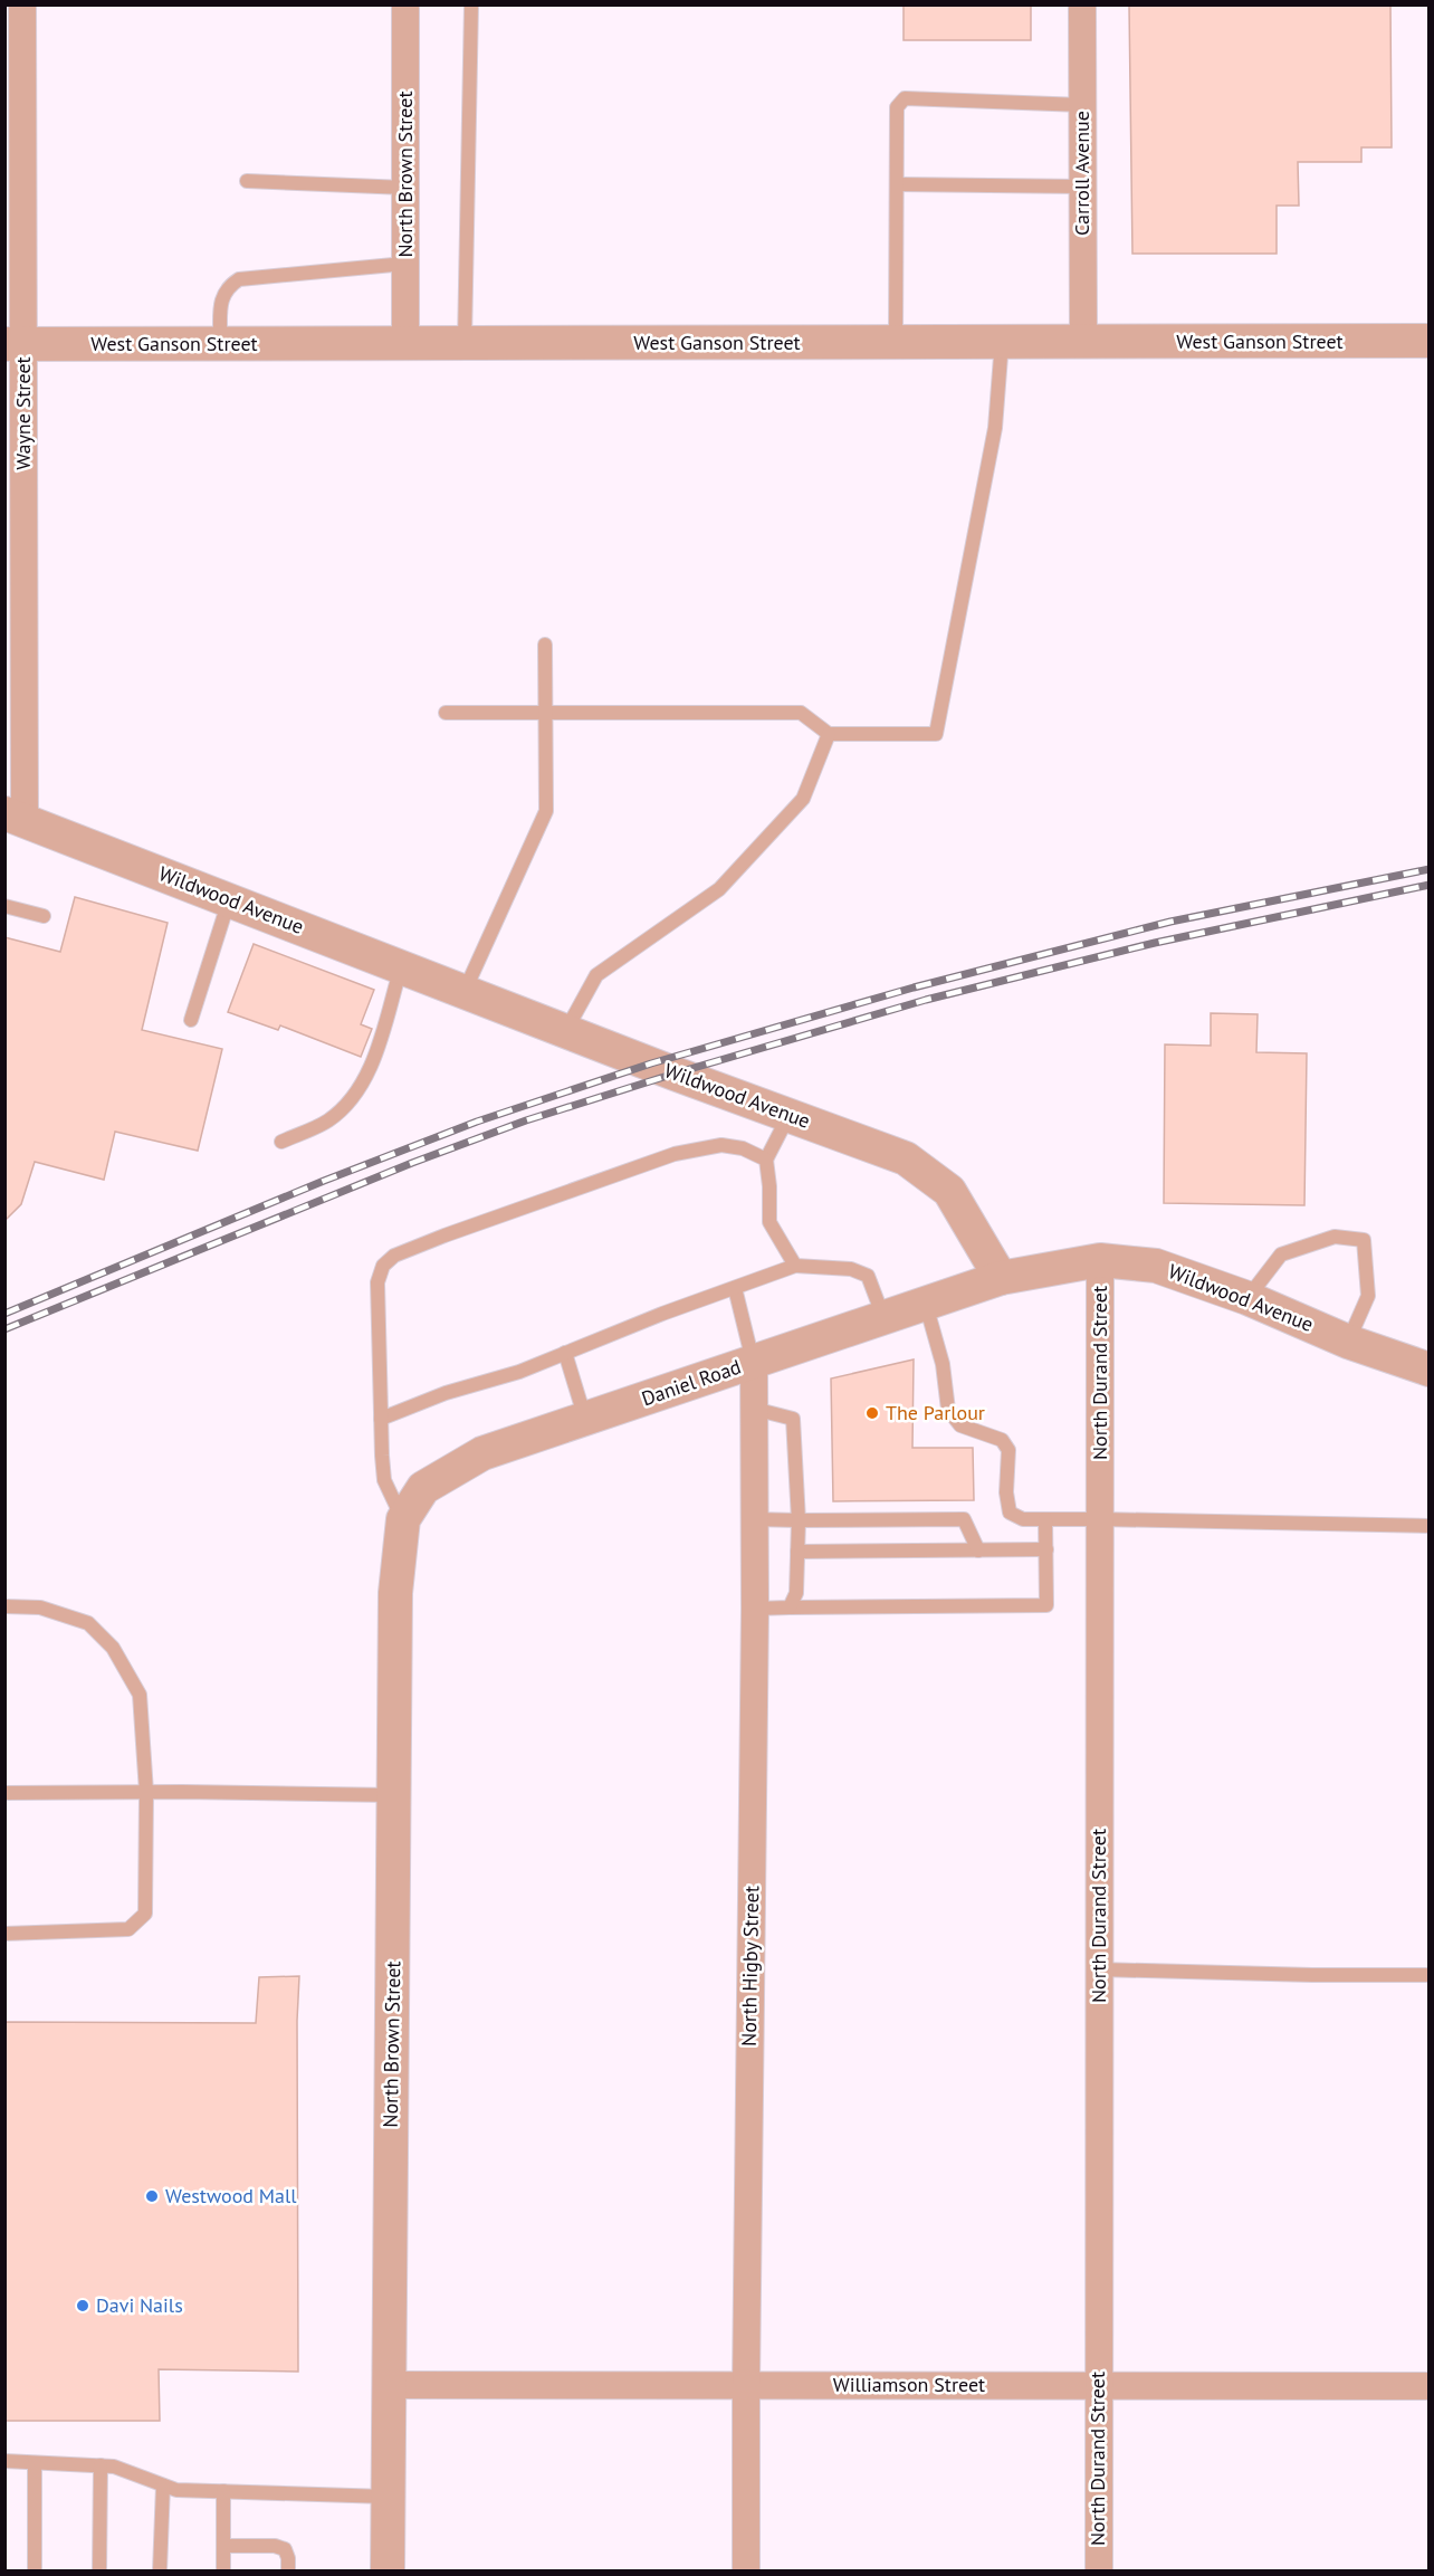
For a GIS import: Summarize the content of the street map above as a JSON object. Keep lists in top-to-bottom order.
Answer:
{
  "streets": {
    "street": [
      "Carroll Avenue",
      "North Brown Street",
      "West Ganson Street",
      "Wayne Street",
      "Wildwood Avenue",
      "North Durand Street",
      "Daniel Road",
      "North Higby Street",
      "Williamson Street"
    ]
  },
  "crossings": [
    ["Carroll Avenue", "West Ganson Street"],
    ["North Brown Street", "West Ganson Street"],
    ["North Brown Street", "Daniel Road"],
    ["North Brown Street", "Williamson Street"],
    ["West Ganson Street", "Wayne Street"],
    ["Wayne Street", "Wildwood Avenue"],
    ["Wildwood Avenue", "North Durand Street"],
    ["Wildwood Avenue", "Daniel Road"],
    ["North Durand Street", "Williamson Street"],
    ["Daniel Road", "North Higby Street"],
    ["North Higby Street", "Williamson Street"]
  ],
  "places": ["The Parlour", "Westwood Mall", "Davi Nails"]
}
